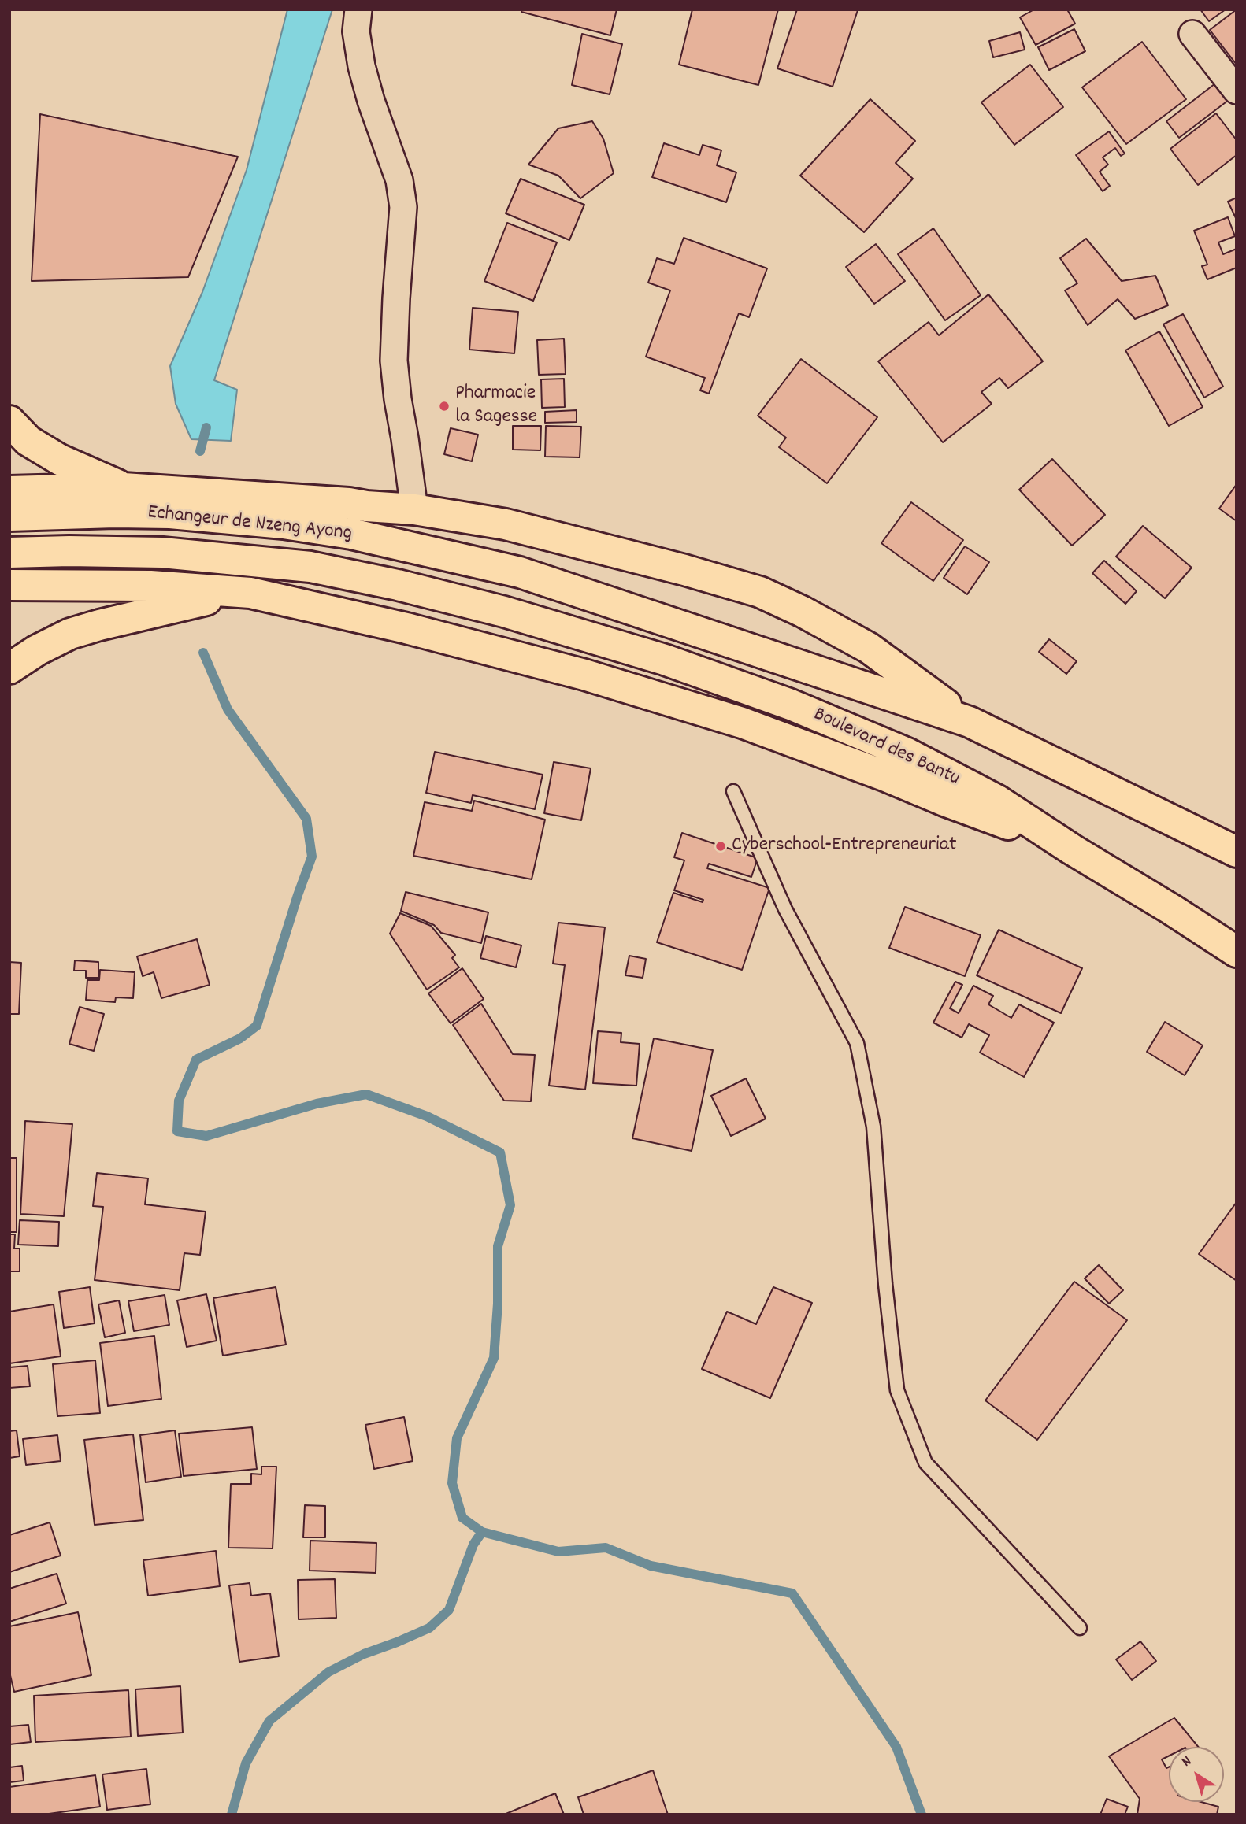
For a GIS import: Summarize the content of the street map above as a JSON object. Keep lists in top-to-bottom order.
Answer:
{
  "streets": {
    "highway": ["Echangeur de Nzeng Ayong", "Boulevard des Bantu"]
  },
  "crossings": [
    ["Echangeur de Nzeng Ayong", "Boulevard des Bantu"]
  ],
  "places": ["Pharmacie la Sagesse", "Cyberschool-Entrepreneuriat"],
  "north": "top left"
}
